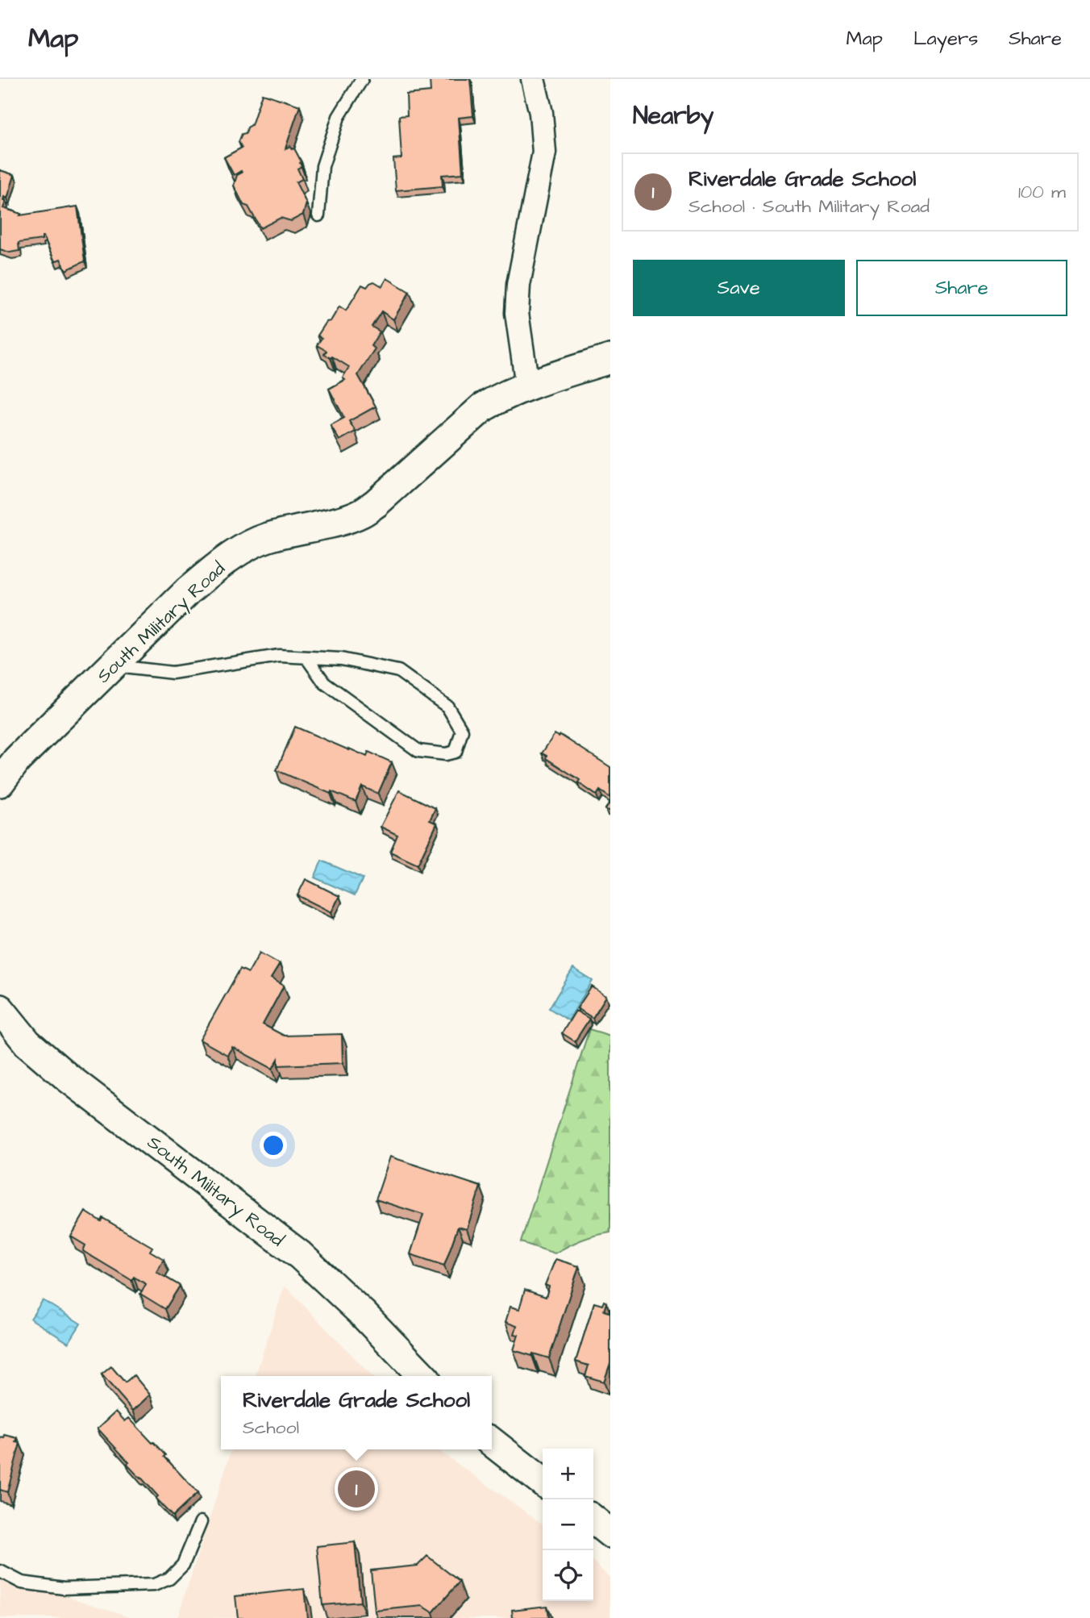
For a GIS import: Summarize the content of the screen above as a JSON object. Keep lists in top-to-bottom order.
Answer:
{
  "streets": {
    "street": ["South Military Road"]
  },
  "page": {
    "header": "Map",
    "nav": ["Map", "Layers", "Share"],
    "heading": "Nearby",
    "list": [
      {
        "mark": "1",
        "name": "Riverdale Grade School",
        "note": "School · South Military Road",
        "value": "100 m"
      }
    ],
    "buttons": ["Save", "Share"],
    "popup": ["Riverdale Grade School", "School"],
    "map_buttons": ["+", "−"],
    "pins": "1"
  }
}
